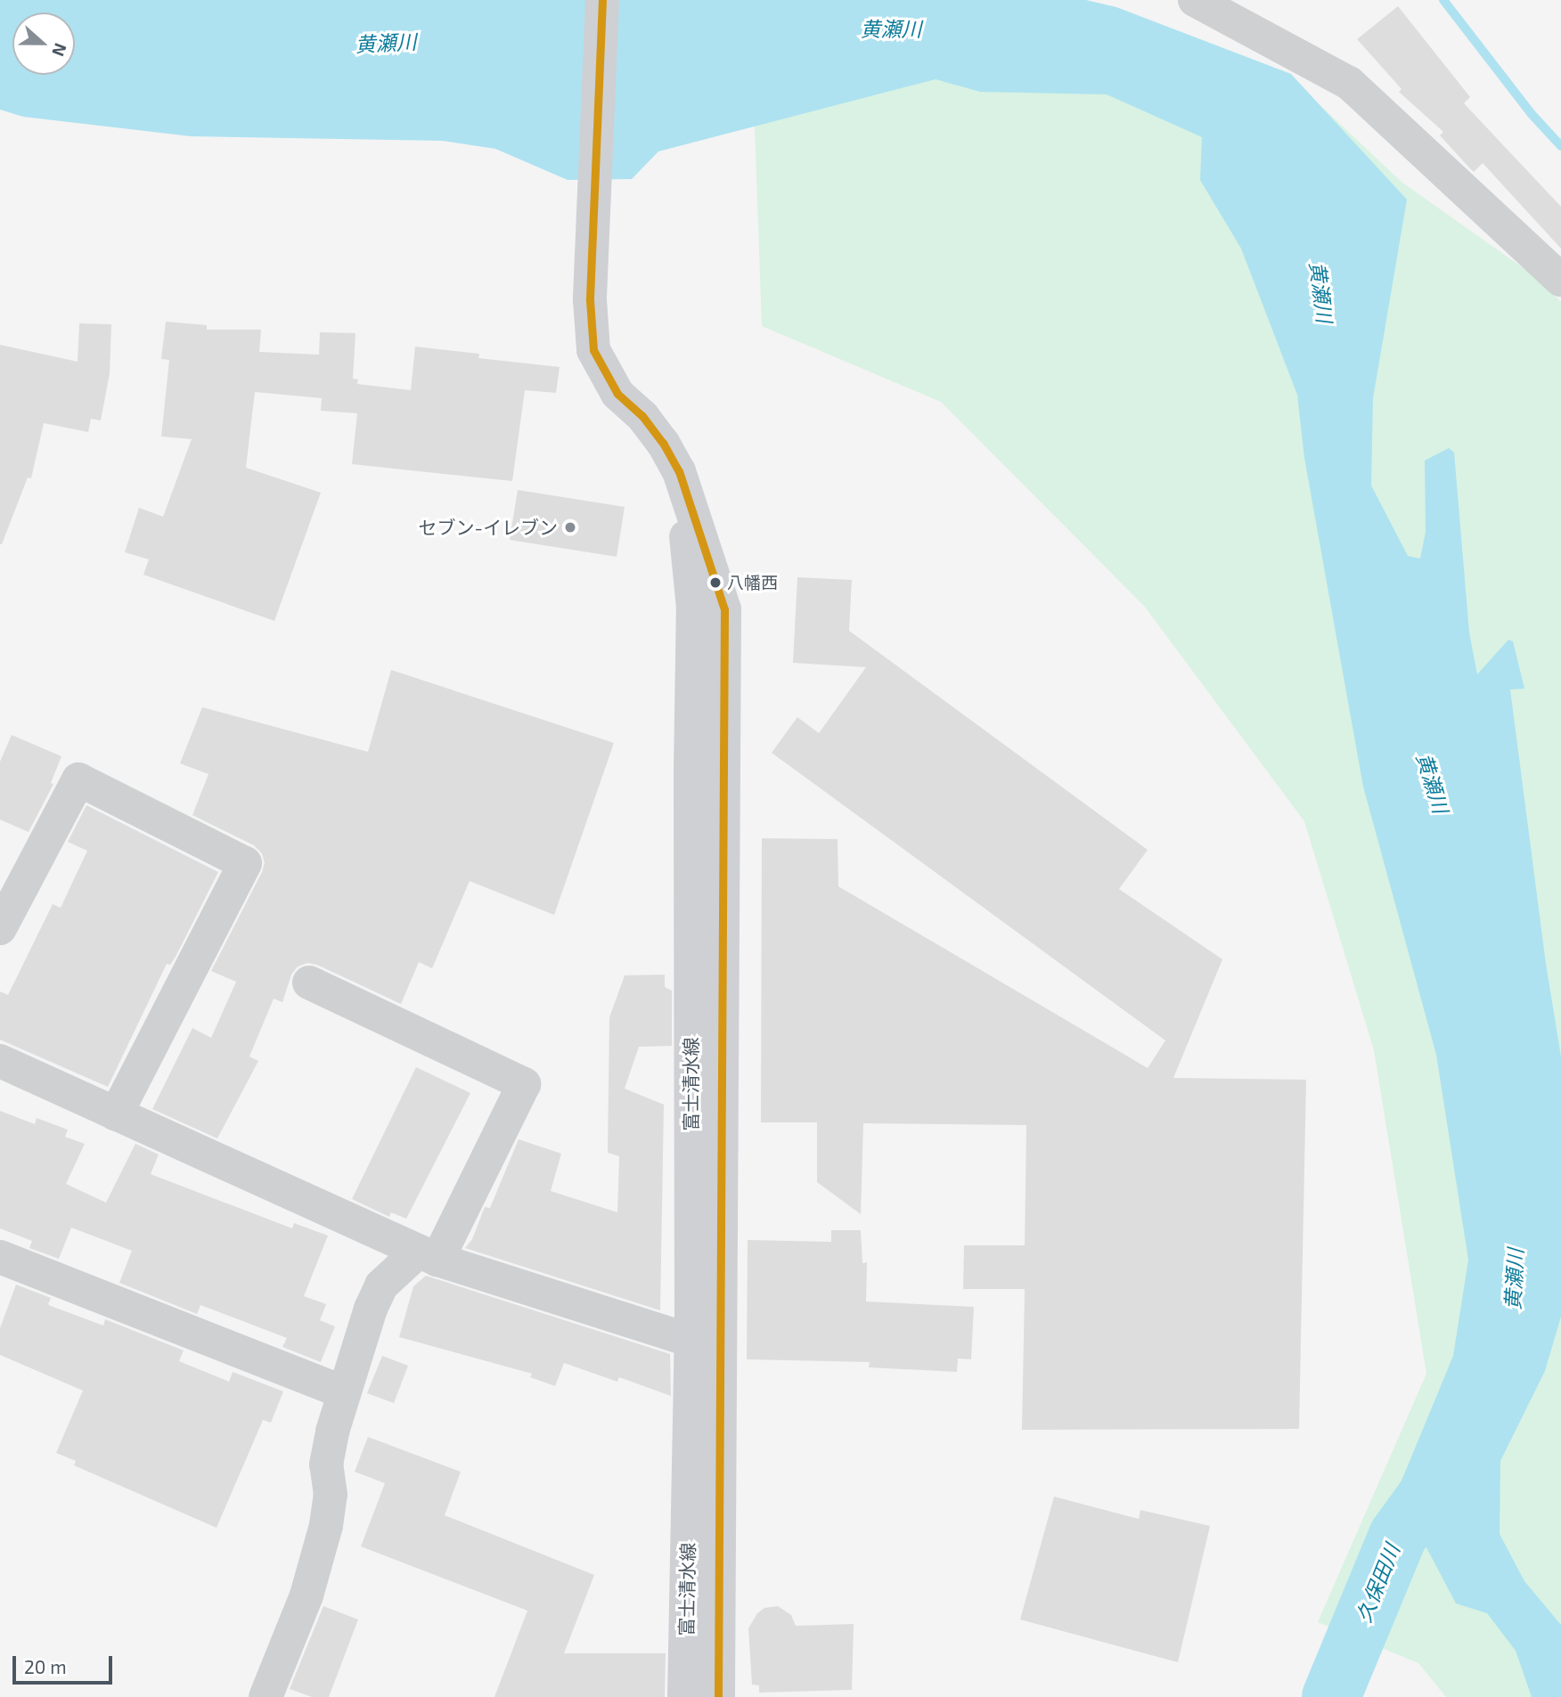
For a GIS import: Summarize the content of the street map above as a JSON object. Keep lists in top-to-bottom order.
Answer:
{
  "streets": {
    "main road": ["富士清水線"]
  },
  "water": ["黄瀬川", "久保田川"],
  "places": ["セブン-イレブン", "八幡西"],
  "scale_bar": "20 m",
  "north": "right"
}
